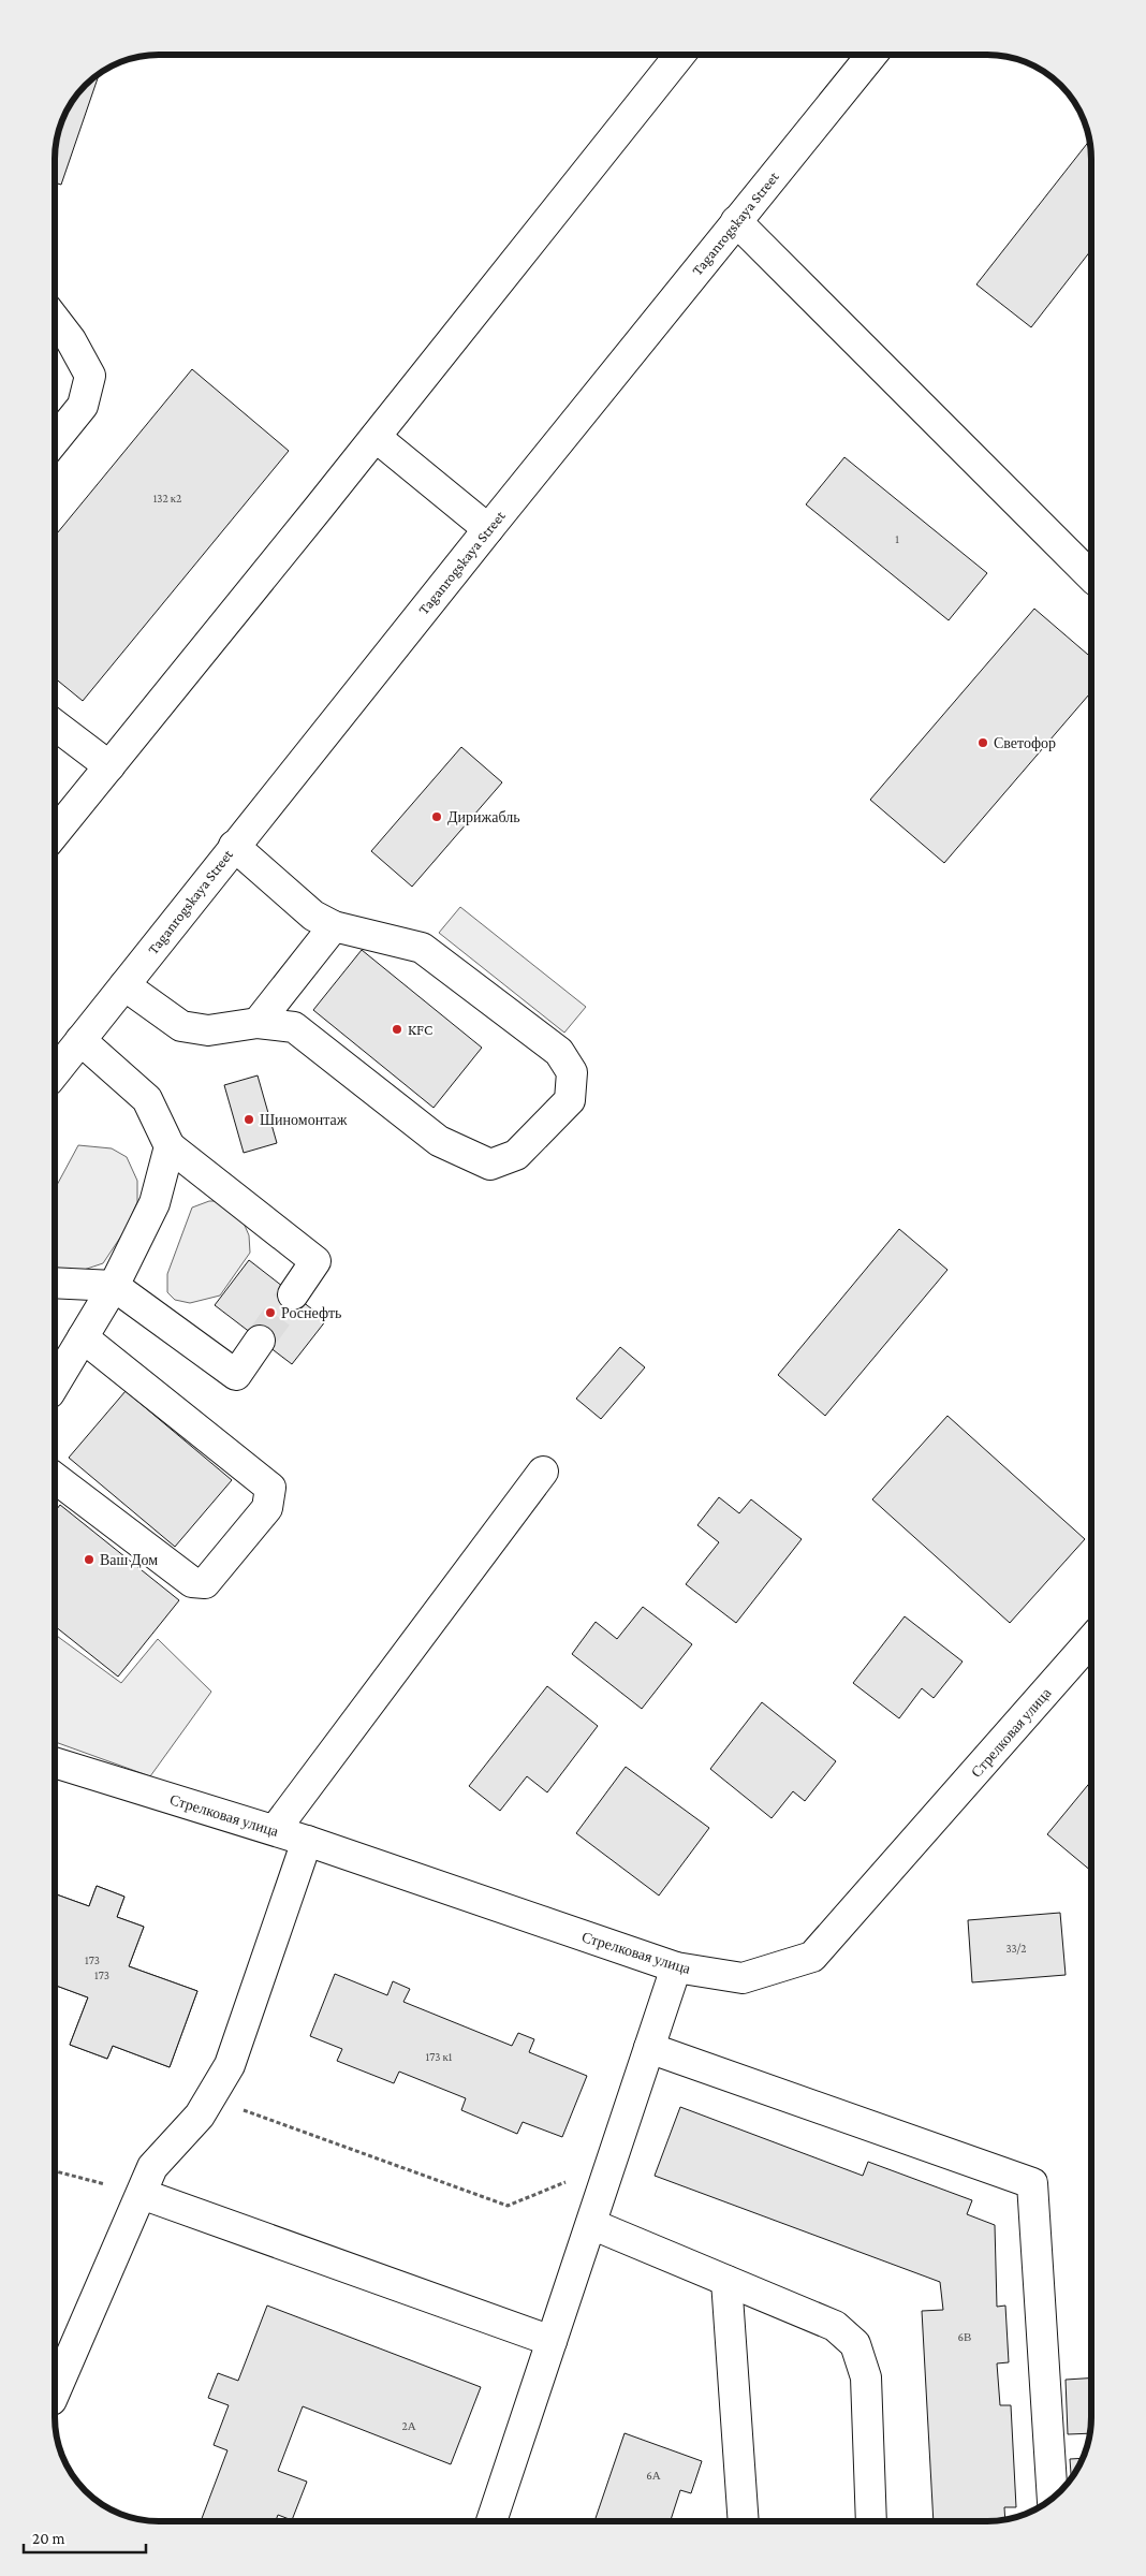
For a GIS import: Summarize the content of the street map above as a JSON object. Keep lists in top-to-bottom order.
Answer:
{
  "streets": {
    "street": ["Taganrogskaya Street", "Стрелковая улица"]
  },
  "places": [
    "Светофор",
    "Дирижабль",
    "KFC",
    "Шиномонтаж",
    "Роснефть",
    "Ваш Дом"
  ],
  "house_numbers": [
    "132 к2",
    "1",
    "33/2",
    "173",
    "173",
    "173 к1",
    "6В",
    "2А",
    "6А"
  ],
  "scale_bar": "20 m"
}
